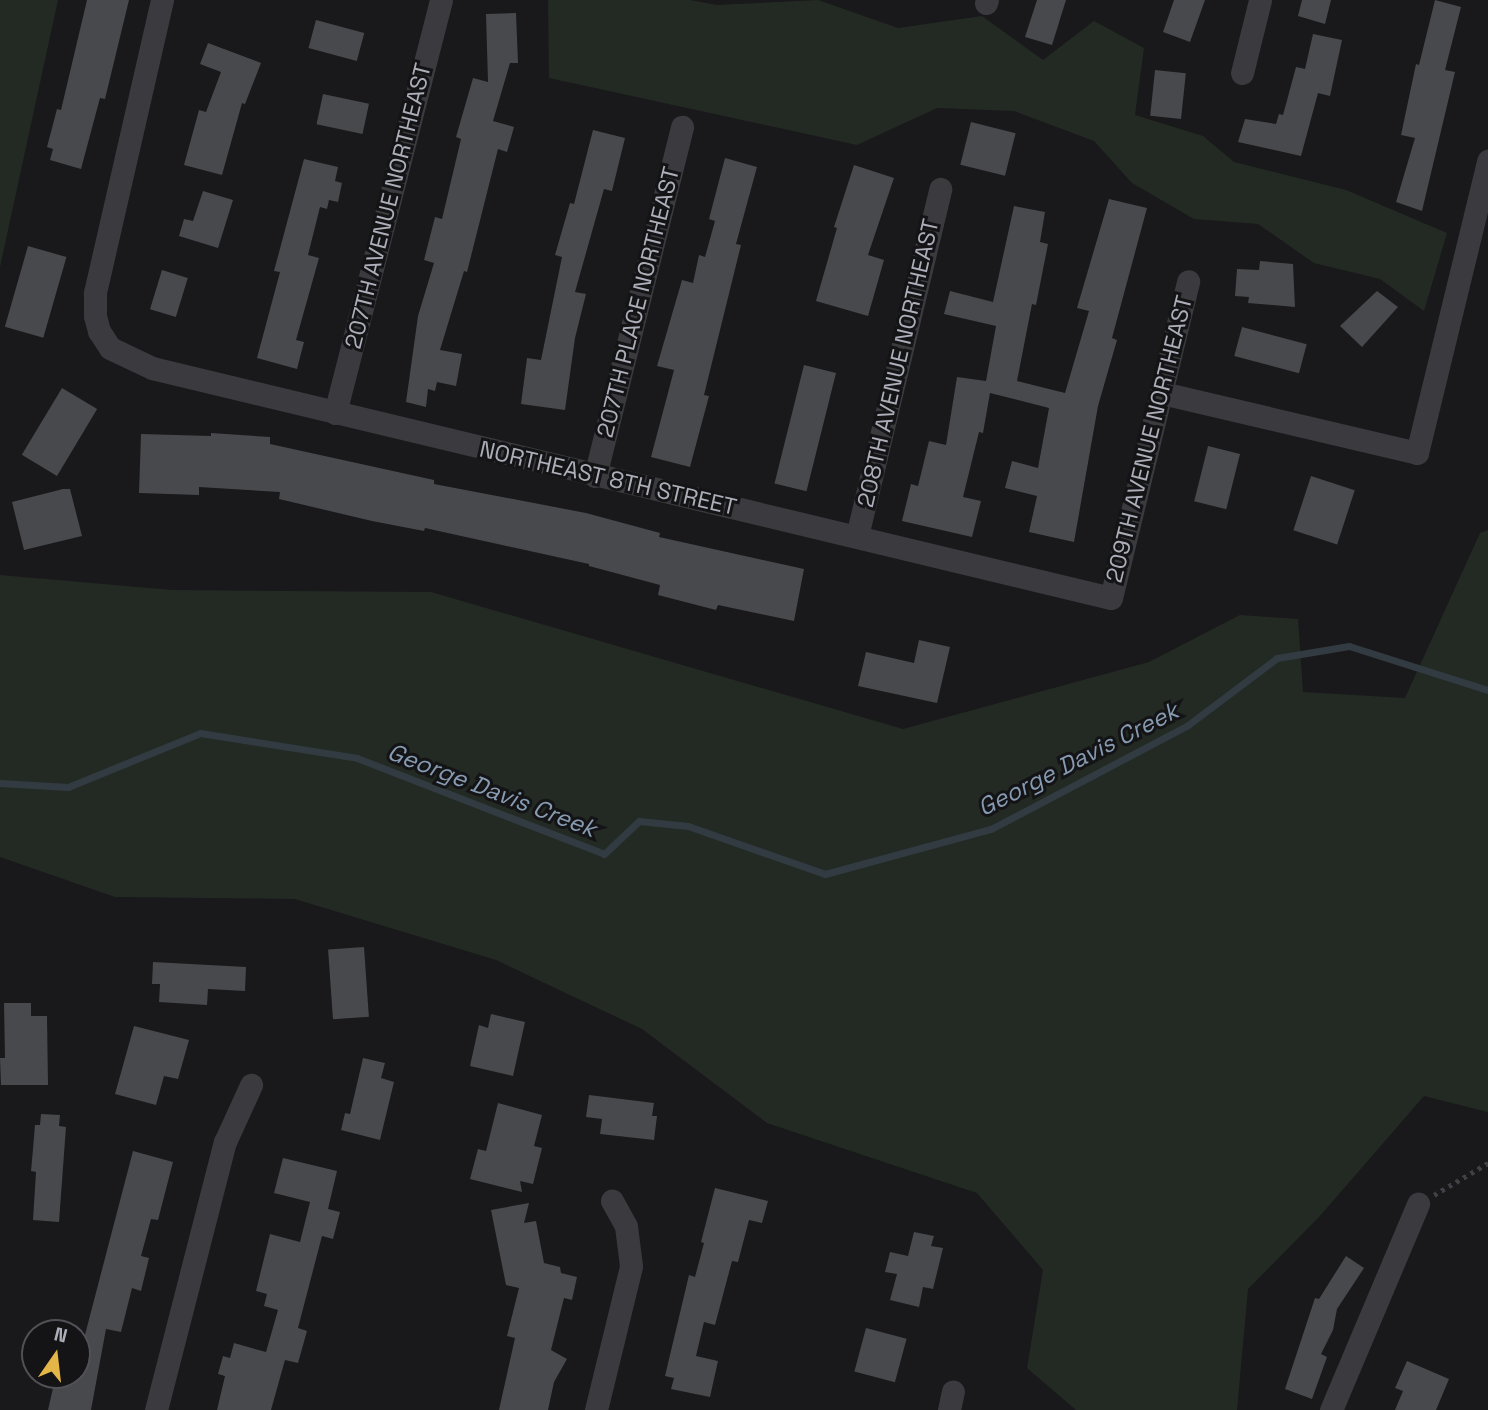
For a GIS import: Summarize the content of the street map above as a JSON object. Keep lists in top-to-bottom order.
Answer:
{
  "streets": {
    "street": [
      "207TH AVENUE NORTHEAST",
      "207TH PLACE NORTHEAST",
      "208TH AVENUE NORTHEAST",
      "209TH AVENUE NORTHEAST",
      "NORTHEAST 8TH STREET"
    ]
  },
  "crossings": [
    ["207TH AVENUE NORTHEAST", "NORTHEAST 8TH STREET"],
    ["207TH PLACE NORTHEAST", "NORTHEAST 8TH STREET"],
    ["208TH AVENUE NORTHEAST", "NORTHEAST 8TH STREET"],
    ["209TH AVENUE NORTHEAST", "NORTHEAST 8TH STREET"]
  ],
  "water": ["George Davis Creek"],
  "north": "top"
}
